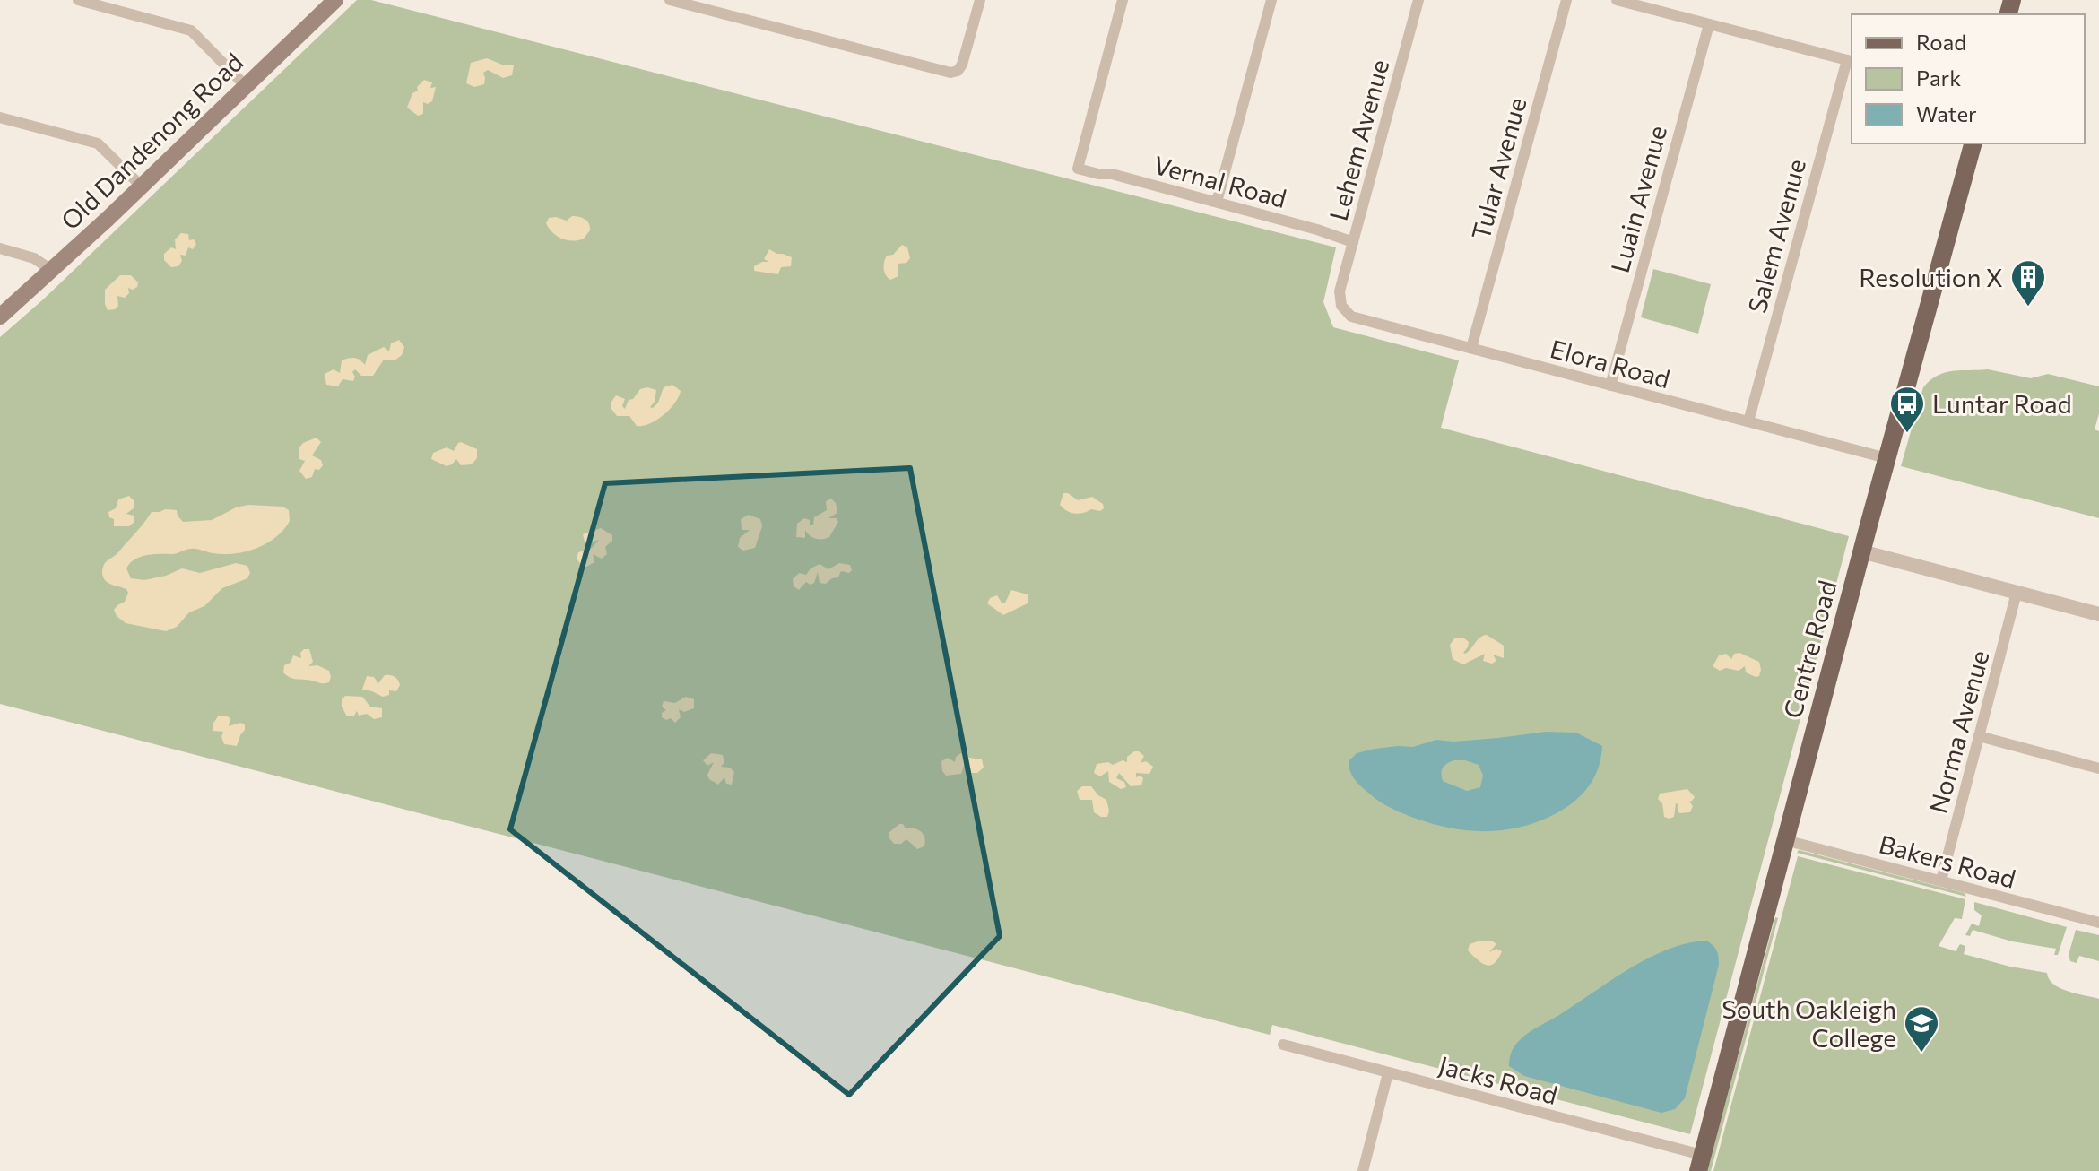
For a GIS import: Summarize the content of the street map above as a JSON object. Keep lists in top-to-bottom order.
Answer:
{
  "streets": {
    "main road": ["Old Dandenong Road", "Centre Road"],
    "street": [
      "Lehem Avenue",
      "Tular Avenue",
      "Vernal Road",
      "Luain Avenue",
      "Salem Avenue",
      "Elora Road",
      "Norma Avenue",
      "Bakers Road",
      "Jacks Road"
    ]
  },
  "crossings": [
    ["Lehem Avenue", "Vernal Road"],
    ["Lehem Avenue", "Elora Road"],
    ["Tular Avenue", "Elora Road"],
    ["Luain Avenue", "Elora Road"],
    ["Salem Avenue", "Elora Road"],
    ["Elora Road", "Centre Road"],
    ["Centre Road", "Bakers Road"],
    ["Centre Road", "Jacks Road"],
    ["Norma Avenue", "Bakers Road"]
  ],
  "places": {
    "building": ["Resolution X"],
    "bus stop": ["Luntar Road"],
    "school or university": ["South Oakleigh College"]
  },
  "legend": ["Road", "Park", "Water"]
}
